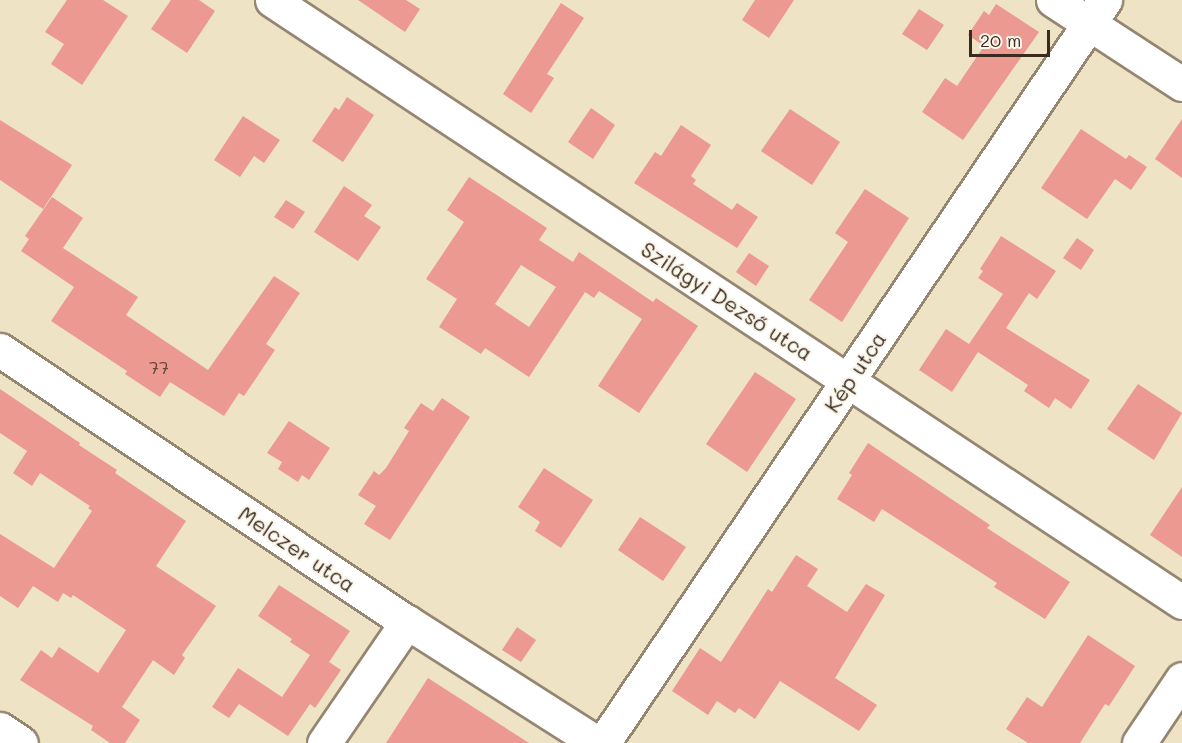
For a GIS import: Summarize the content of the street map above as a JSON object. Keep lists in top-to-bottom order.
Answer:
{
  "streets": {
    "street": ["Szilágyi Dezső utca", "Kép utca", "Melczer utca"]
  },
  "crossings": [
    ["Szilágyi Dezső utca", "Kép utca"]
  ],
  "house_numbers": ["77"],
  "scale_bar": "20 m"
}
